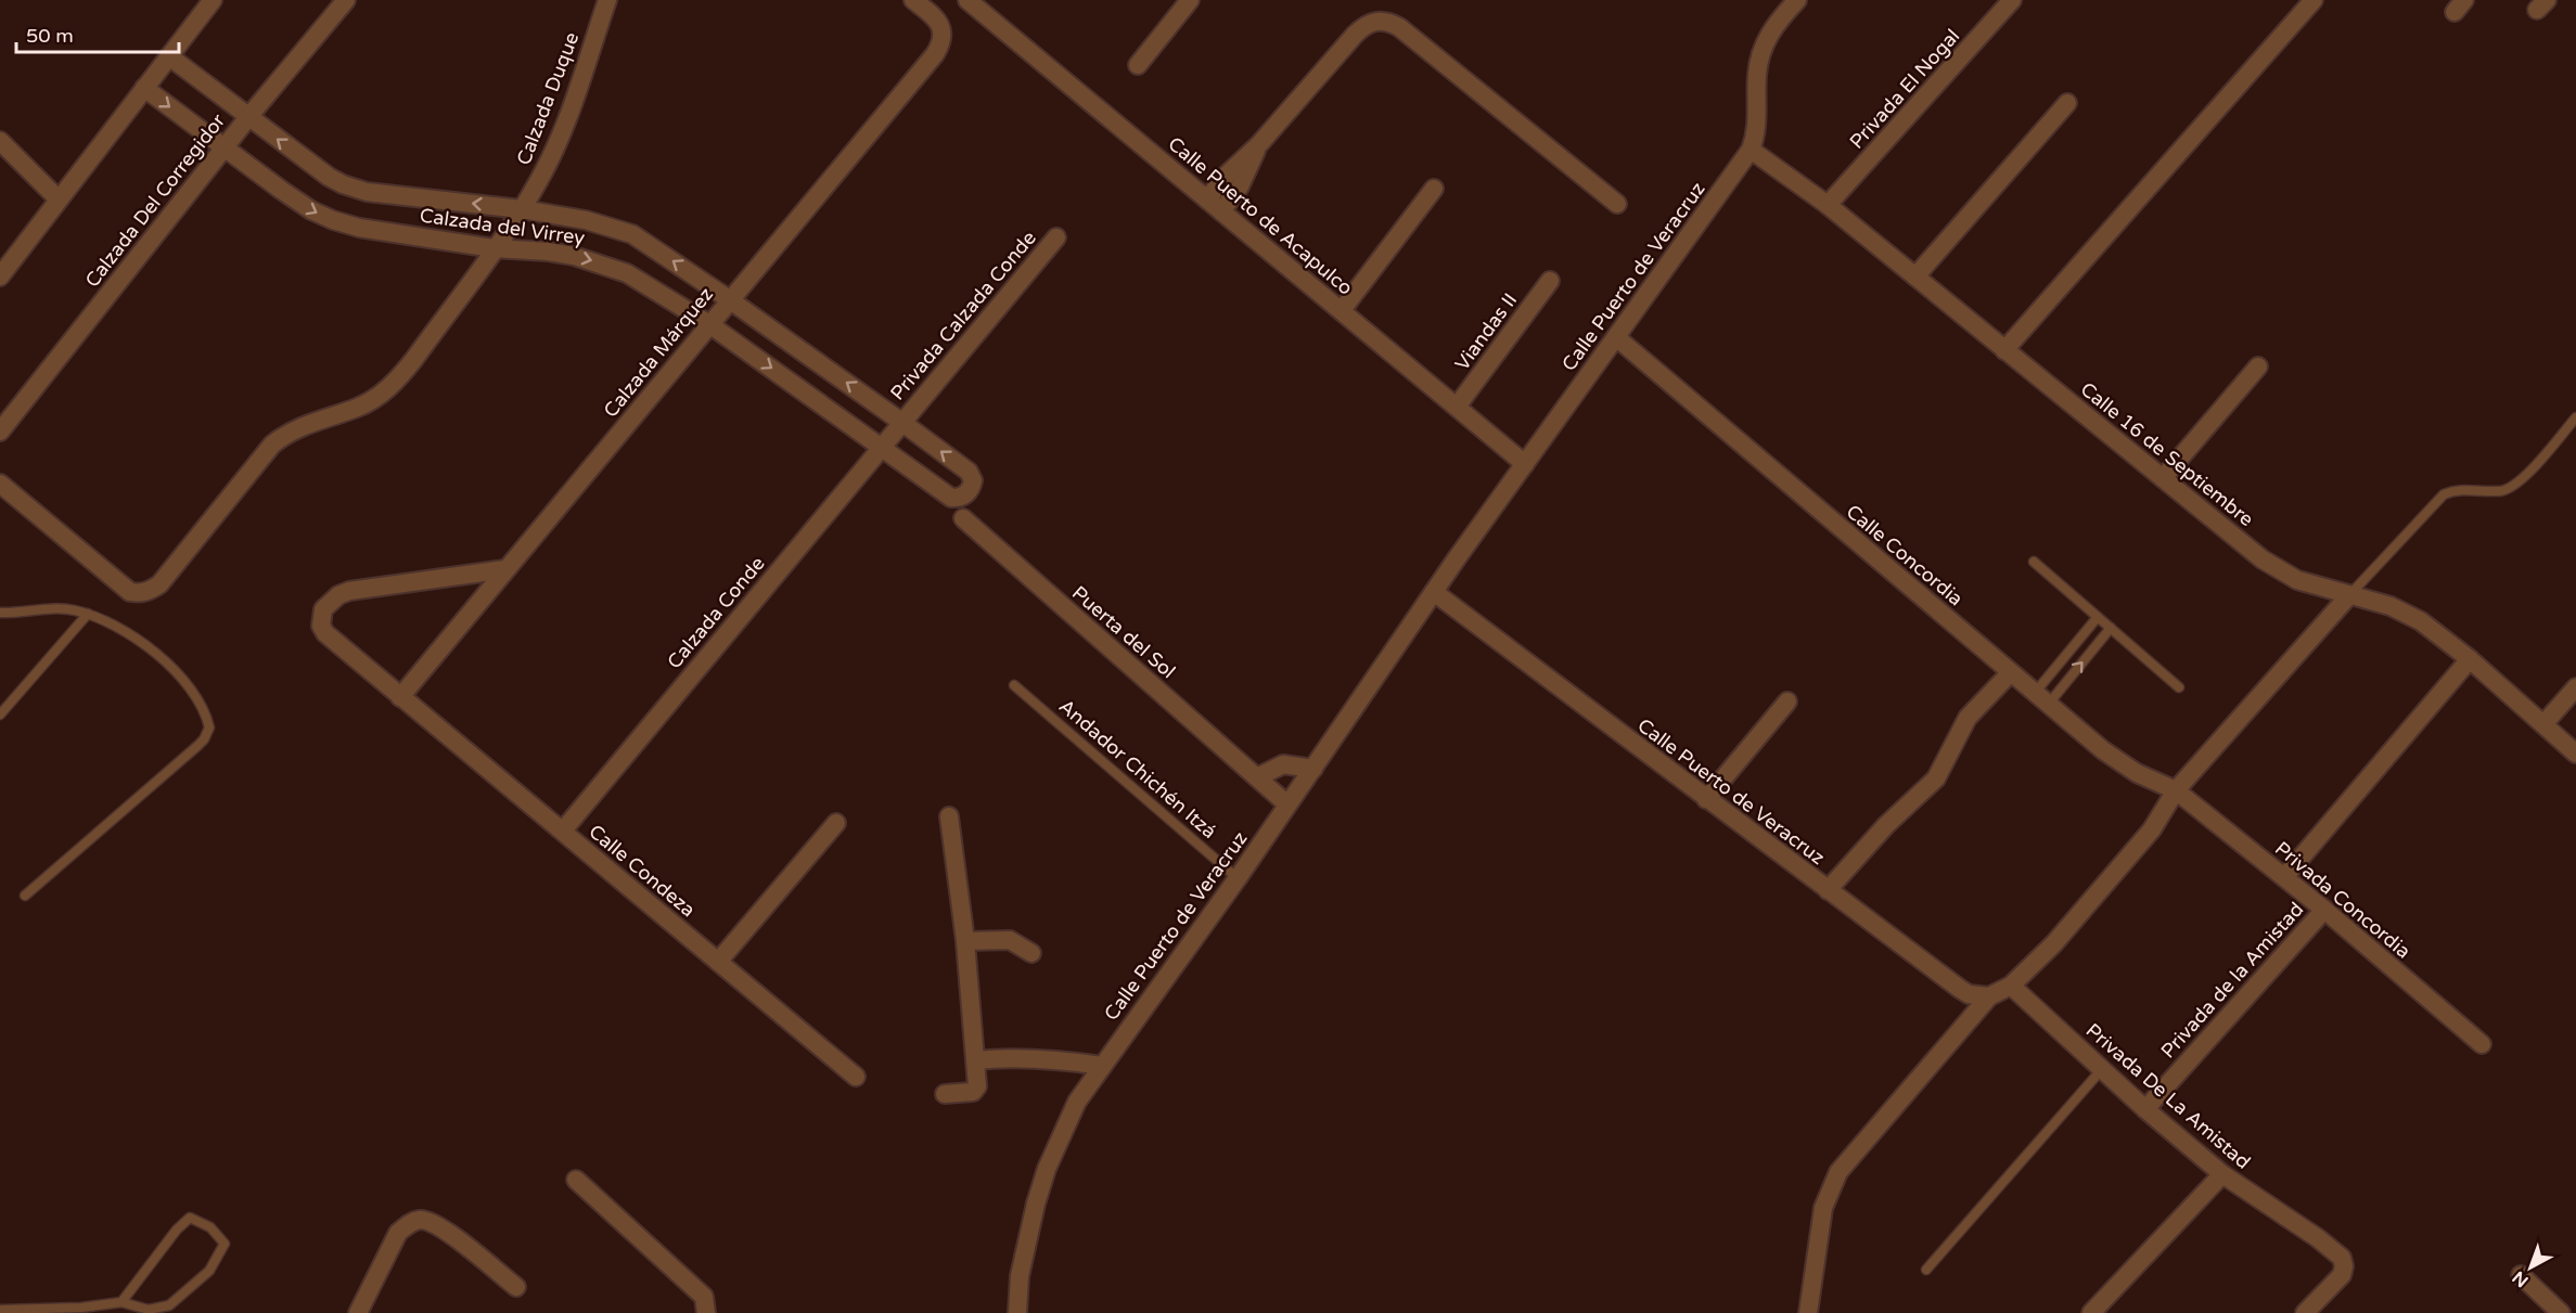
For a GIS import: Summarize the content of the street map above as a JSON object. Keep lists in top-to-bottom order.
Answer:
{
  "streets": {
    "street": [
      "Privada El Nogal",
      "Calzada Duque",
      "Calzada Del Corregidor",
      "Calle Puerto de Acapulco",
      "Calzada del Virrey",
      "Calle Puerto de Veracruz",
      "Privada Calzada Conde",
      "Viandas II",
      "Calzada Márquez",
      "Calle 16 de Septiembre",
      "Calle Concordia",
      "Calzada Conde",
      "Puerta del Sol",
      "Calle Condeza",
      "Privada Concordia",
      "Privada de la Amistad",
      "Privada De La Amistad"
    ],
    "lane": ["Andador Chichén Itzá"]
  },
  "crossings": [
    ["Privada El Nogal", "Calle 16 de Septiembre"],
    ["Calzada Duque", "Calzada del Virrey"],
    ["Calzada Del Corregidor", "Calzada del Virrey"],
    ["Calle Puerto de Acapulco", "Calle Puerto de Veracruz"],
    ["Calle Puerto de Acapulco", "Viandas II"],
    ["Calzada del Virrey", "Privada Calzada Conde"],
    ["Calzada del Virrey", "Calzada Márquez"],
    ["Calzada del Virrey", "Calzada Conde"],
    ["Calle Puerto de Veracruz", "Calle 16 de Septiembre"],
    ["Calle Puerto de Veracruz", "Calle Concordia"],
    ["Calle Puerto de Veracruz", "Puerta del Sol"],
    ["Calle Puerto de Veracruz", "Andador Chichén Itzá"],
    ["Privada Calzada Conde", "Calzada Conde"],
    ["Calzada Márquez", "Calle Condeza"],
    ["Calle Concordia", "Privada Concordia"],
    ["Calzada Conde", "Calle Condeza"],
    ["Privada Concordia", "Privada de la Amistad"],
    ["Privada de la Amistad", "Privada De La Amistad"]
  ],
  "scale_bar": "50 m",
  "north": "bottom left"
}
